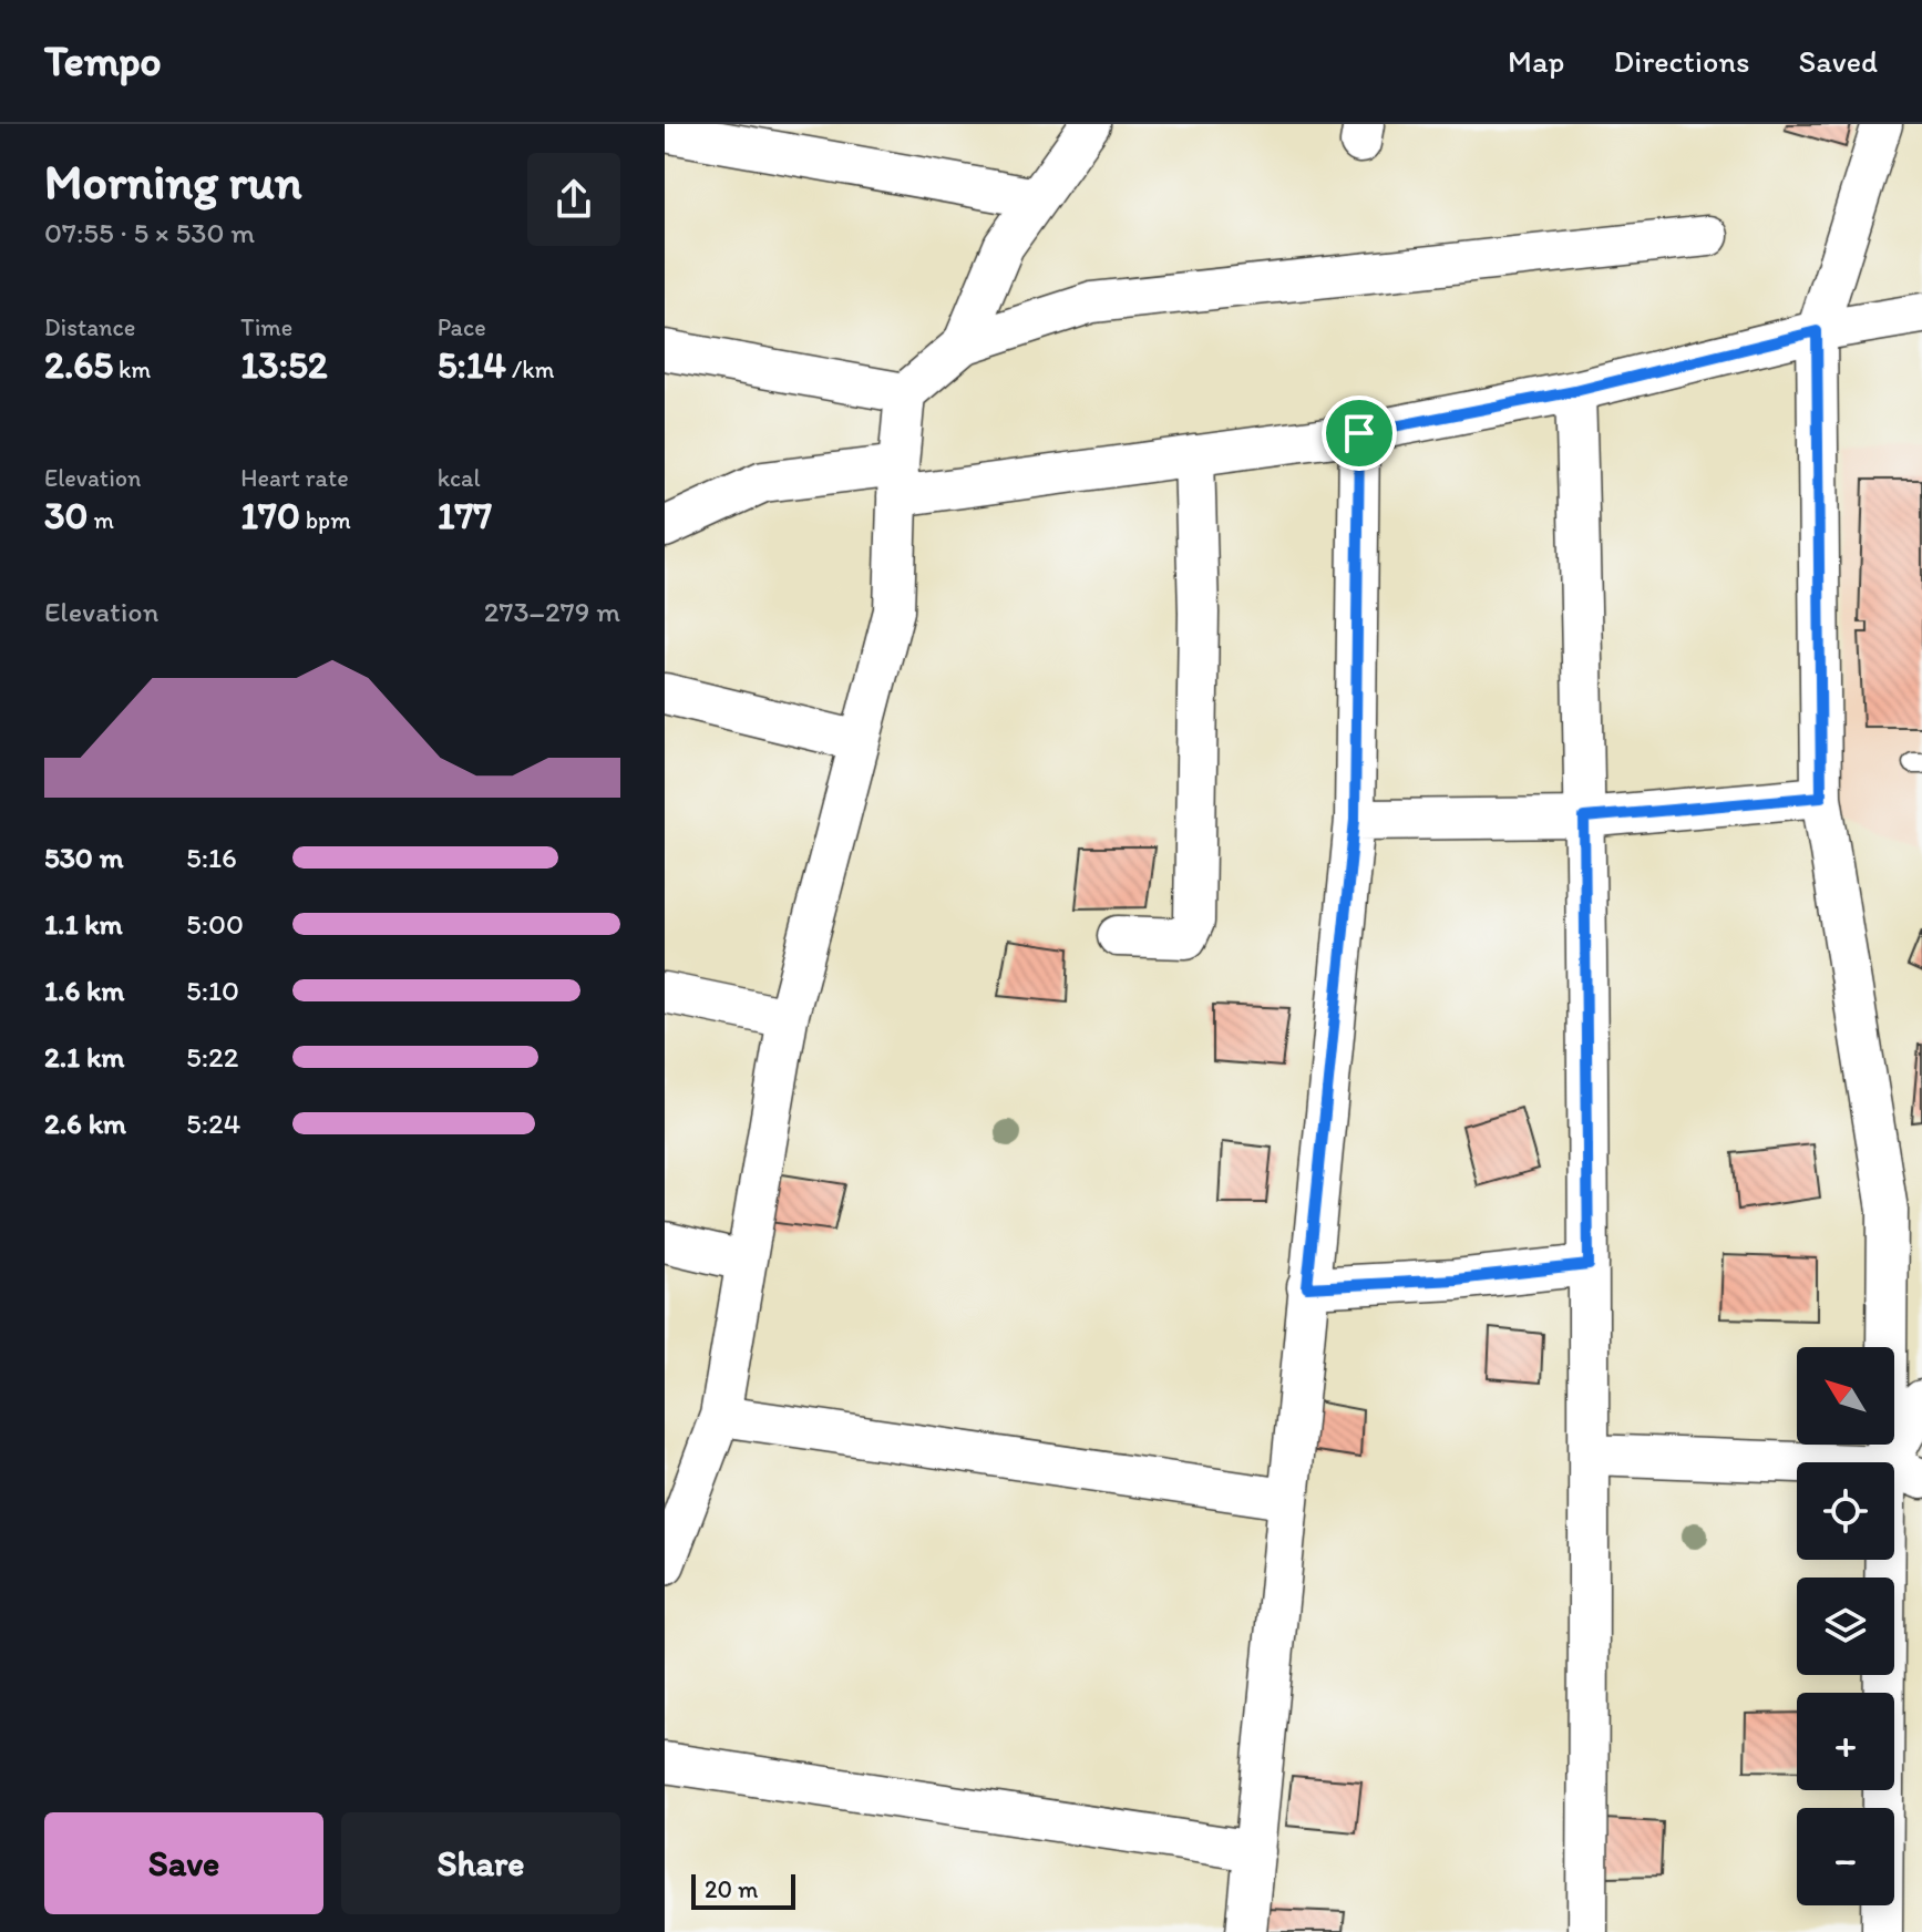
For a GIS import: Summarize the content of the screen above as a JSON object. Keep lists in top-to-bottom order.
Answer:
{
  "scale_bar": "20 m",
  "north": "top left",
  "page": {
    "header": "Tempo",
    "nav": ["Map", "Directions", "Saved"],
    "heading": ["Morning run", "07:55 · 5 × 530 m"],
    "stats": [
      ["Distance", "2.65 km"],
      ["Time", "13:52"],
      ["Pace", "5:14 /km"],
      ["Elevation", "30 m"],
      ["Heart rate", "170 bpm"],
      ["kcal", "177"]
    ],
    "chart": ["Elevation", "273–279 m"],
    "list": [
      {
        "name": "530 m",
        "note": "5:16"
      },
      {
        "name": "1.1 km",
        "note": "5:00"
      },
      {
        "name": "1.6 km",
        "note": "5:10"
      },
      {
        "name": "2.1 km",
        "note": "5:22"
      },
      {
        "name": "2.6 km",
        "note": "5:24"
      }
    ],
    "map_buttons": ["+", "−"],
    "buttons": ["Save", "Share"],
    "scale": "20 m"
  }
}
